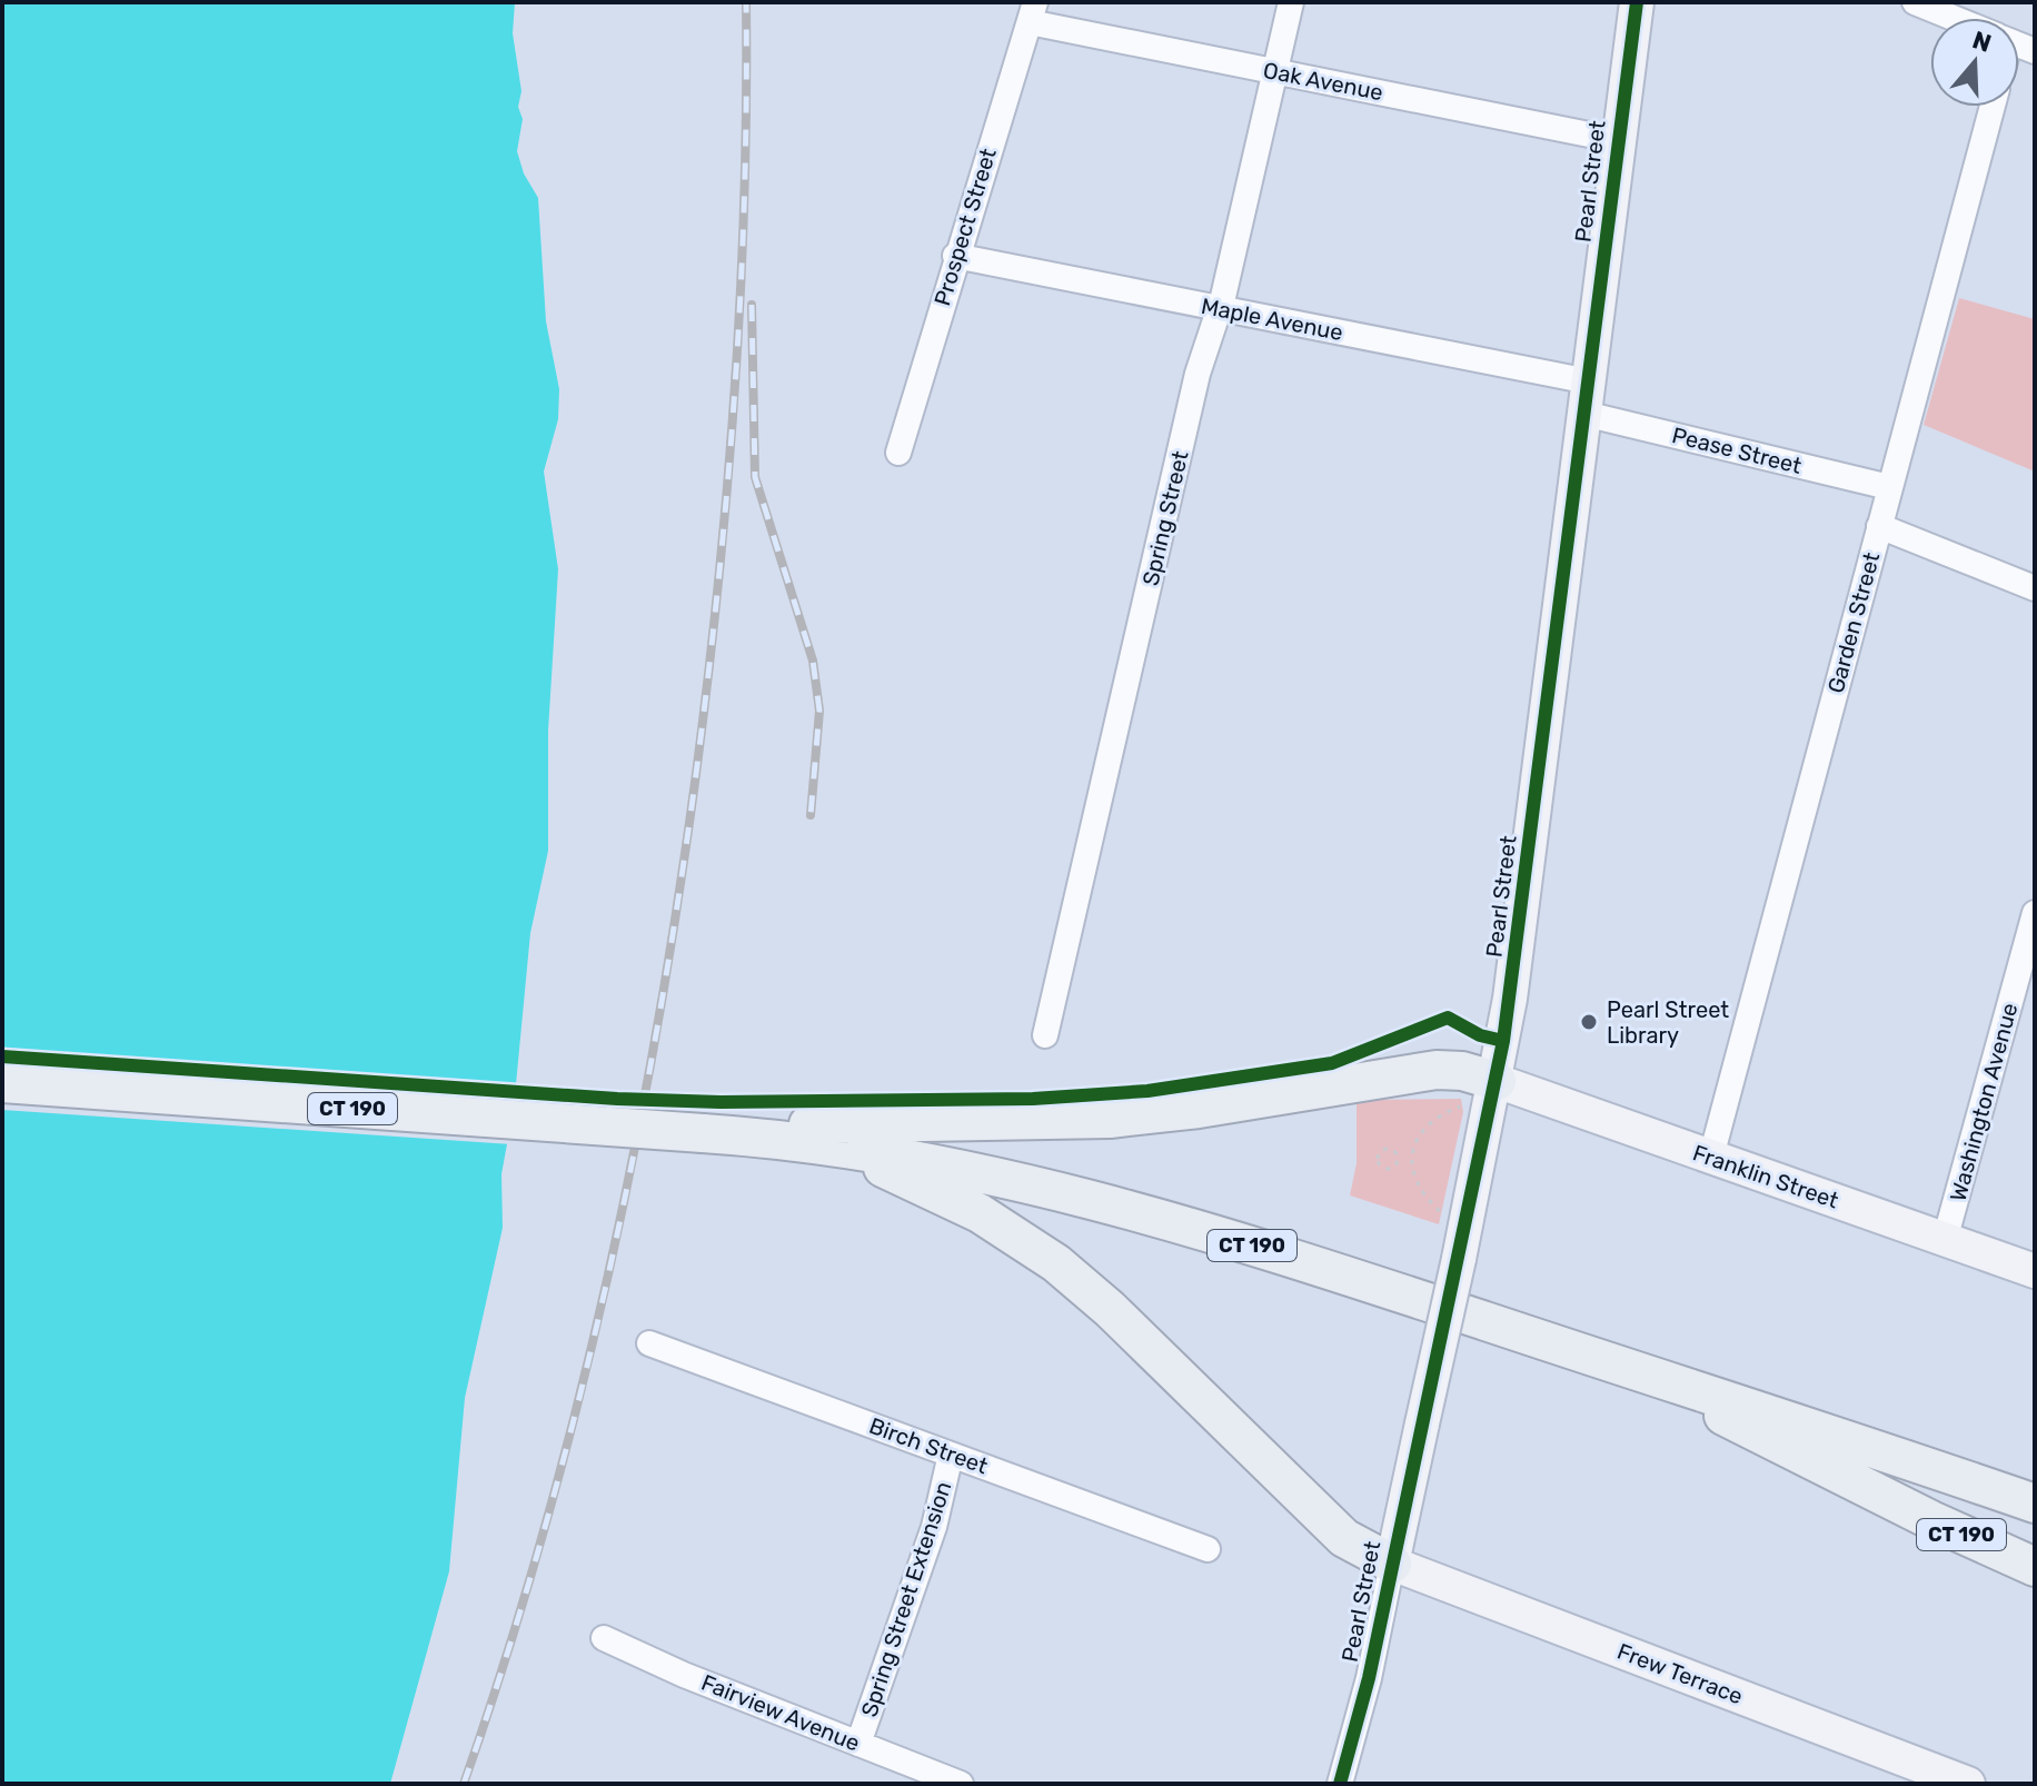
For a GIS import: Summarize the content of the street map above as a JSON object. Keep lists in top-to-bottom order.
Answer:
{
  "streets": {
    "main road": ["CT 190"],
    "street": [
      "Oak Avenue",
      "Pearl Street",
      "Prospect Street",
      "Maple Avenue",
      "Pease Street",
      "Spring Street",
      "Garden Street",
      "Washington Avenue",
      "Franklin Street",
      "Birch Street",
      "Spring Street Extension",
      "Frew Terrace",
      "Fairview Avenue"
    ]
  },
  "crossings": [
    ["Oak Avenue", "Pearl Street"],
    ["Oak Avenue", "Prospect Street"],
    ["Oak Avenue", "Spring Street"],
    ["Pearl Street", "Maple Avenue"],
    ["Pearl Street", "Pease Street"],
    ["Pearl Street", "Franklin Street"],
    ["Pearl Street", "Frew Terrace"],
    ["Prospect Street", "Maple Avenue"],
    ["Maple Avenue", "Pease Street"],
    ["Maple Avenue", "Spring Street"],
    ["Pease Street", "Garden Street"],
    ["Garden Street", "Franklin Street"],
    ["Washington Avenue", "Franklin Street"],
    ["Birch Street", "Spring Street Extension"],
    ["Spring Street Extension", "Fairview Avenue"]
  ],
  "places": ["Pearl Street Library"],
  "north": "top"
}
